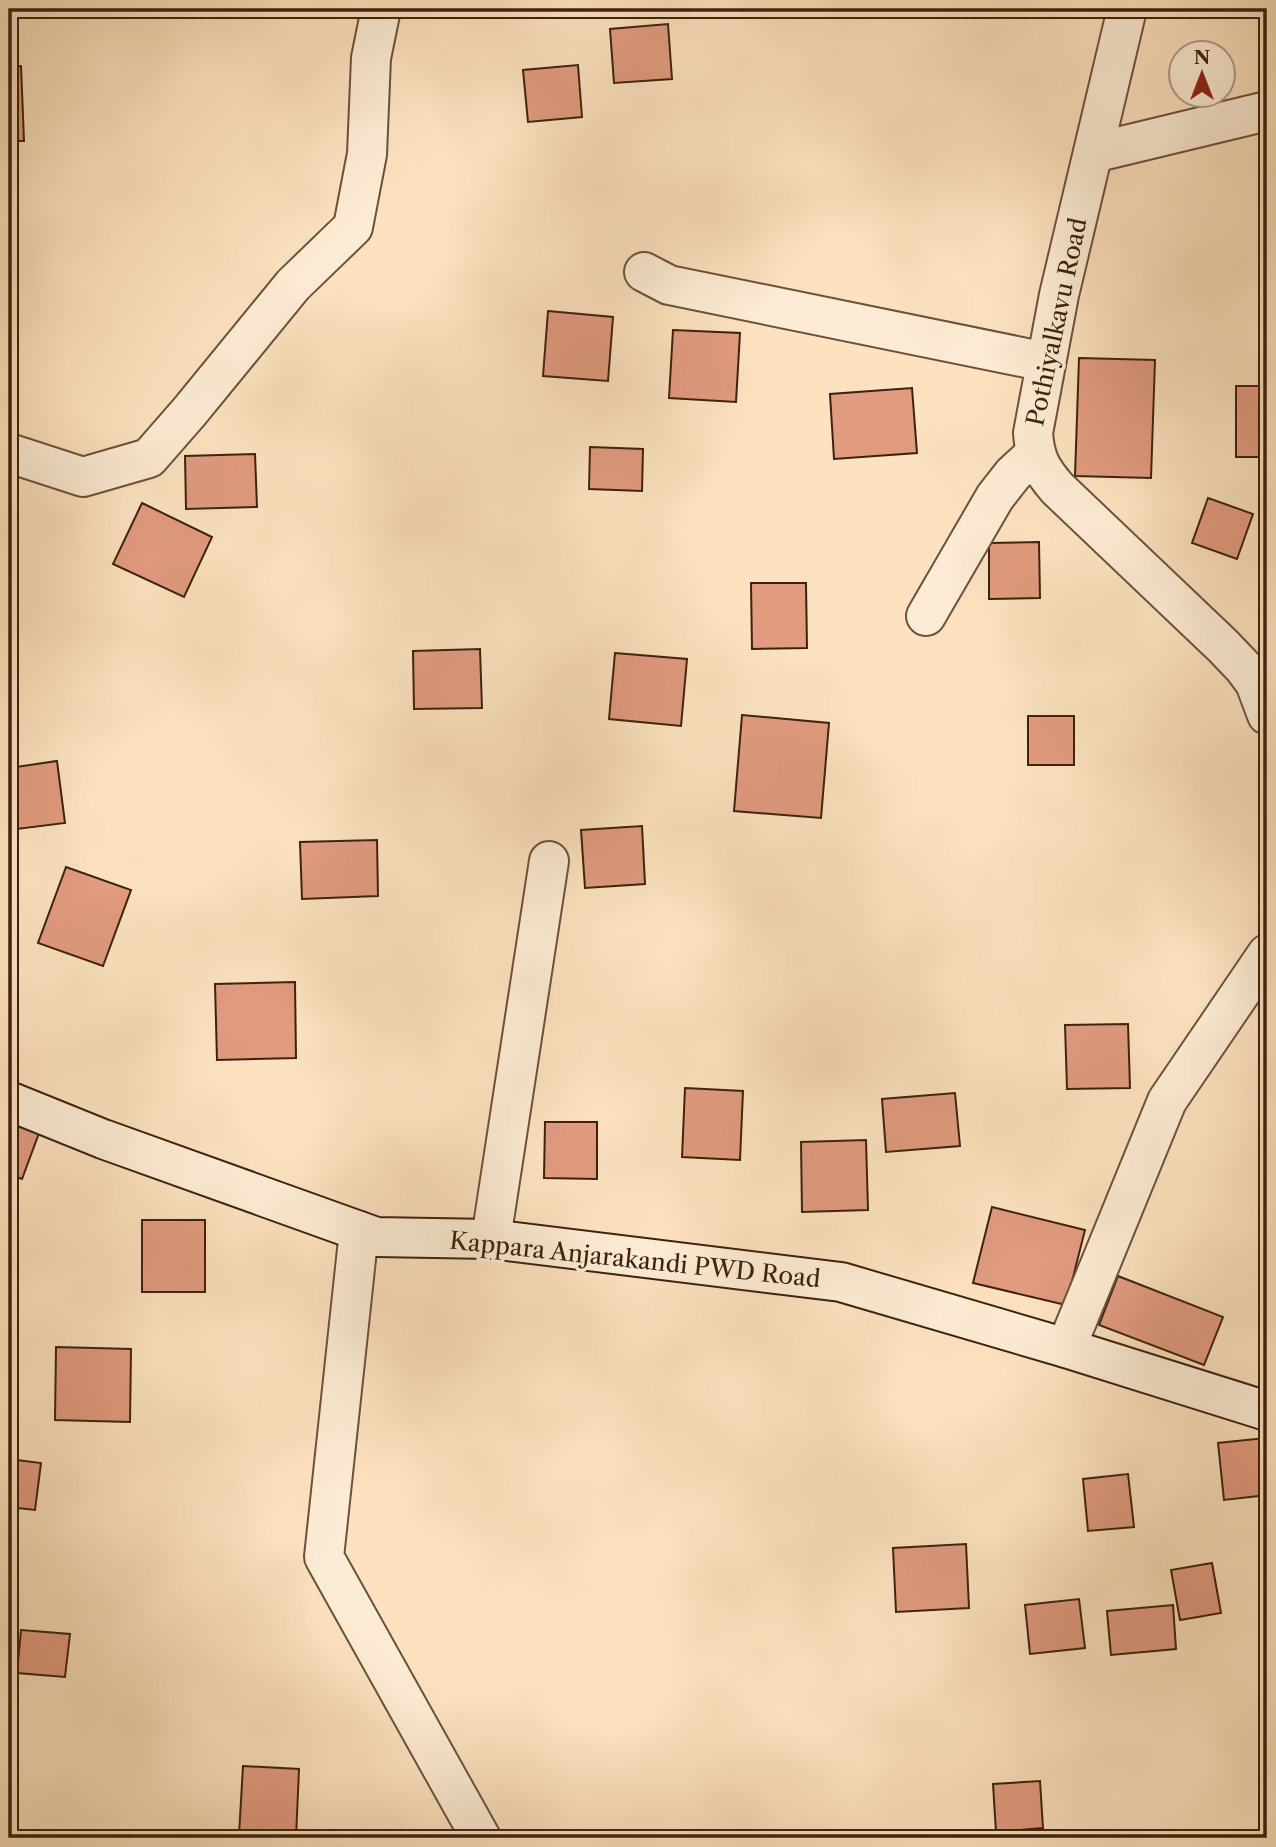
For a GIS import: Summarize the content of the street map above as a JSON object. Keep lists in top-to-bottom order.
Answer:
{
  "streets": {
    "street": ["Pothiyalkavu Road", "Kappara Anjarakandi PWD Road"]
  },
  "north": "top"
}
